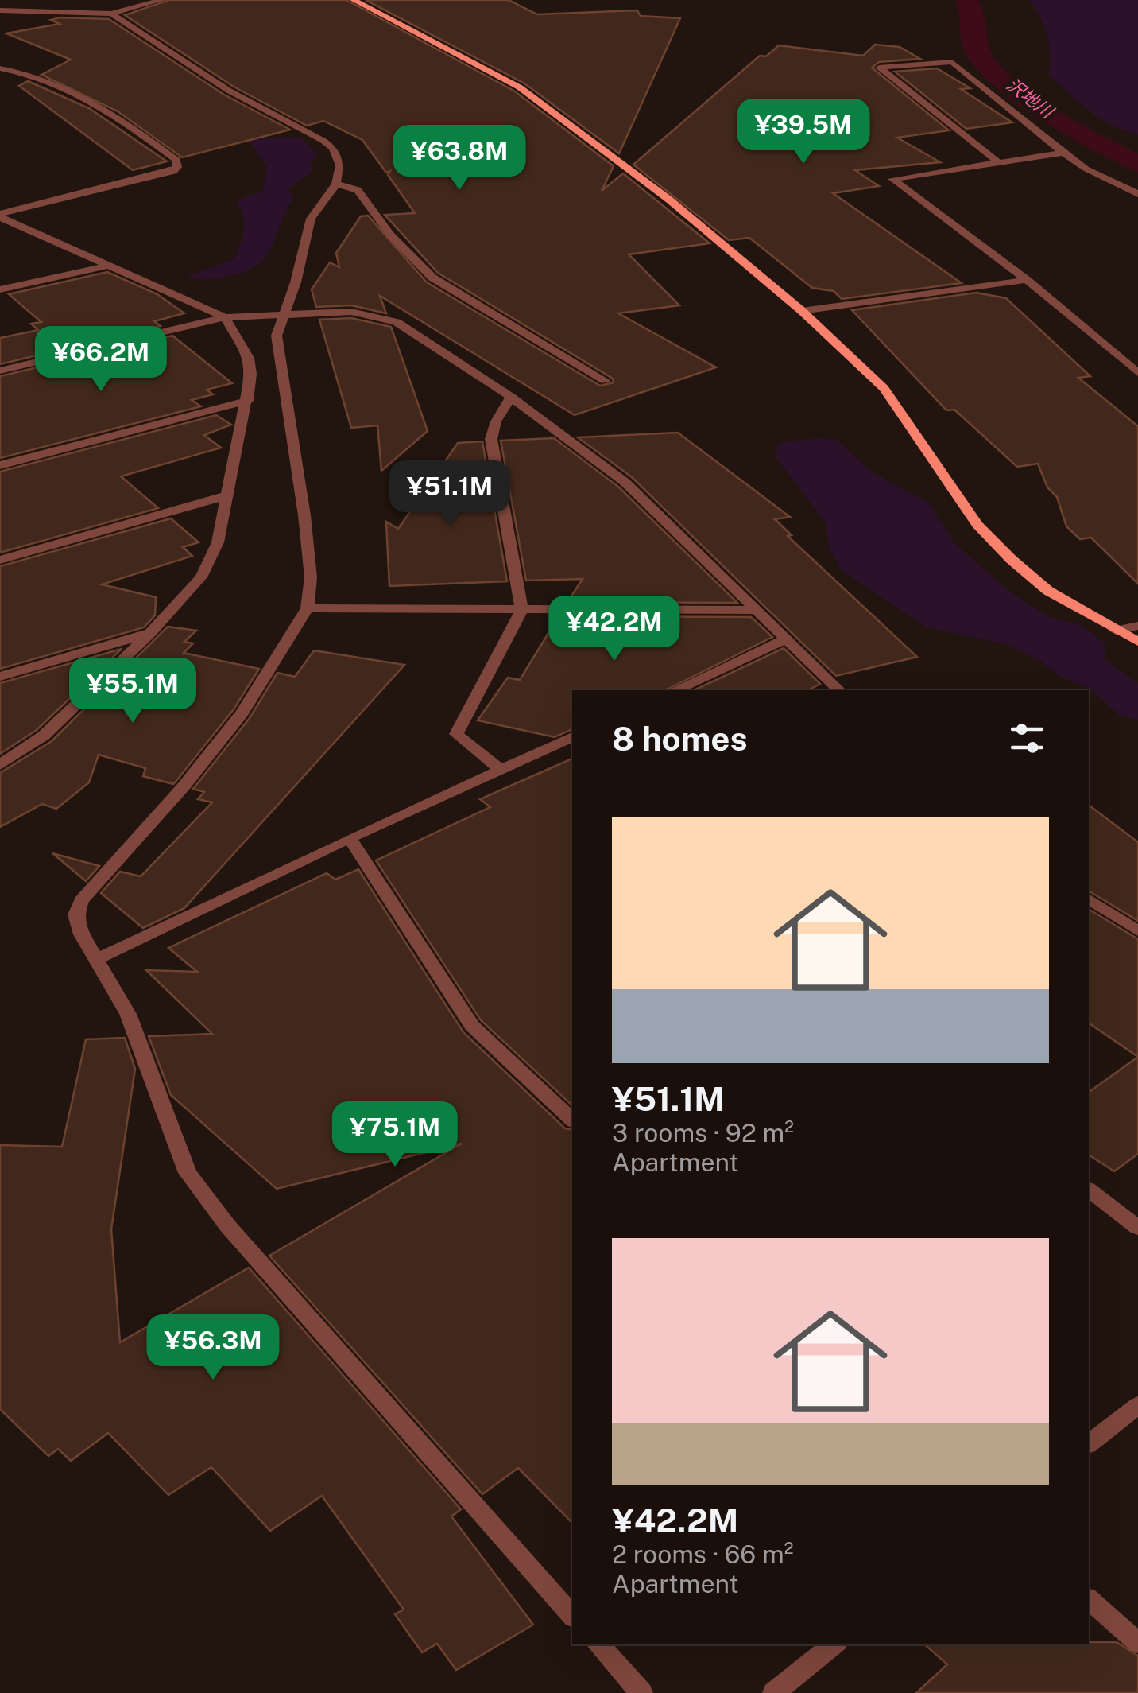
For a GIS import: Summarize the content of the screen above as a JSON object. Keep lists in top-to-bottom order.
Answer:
{
  "water": ["沢地川"],
  "page": {
    "price": [
      "¥39.5M",
      "¥63.8M",
      "¥66.2M",
      "¥51.1M",
      "¥42.2M",
      "¥55.1M",
      "¥75.1M",
      "¥56.3M"
    ],
    "heading": "8 homes",
    "list": [
      {
        "name": "¥51.1M",
        "note": "3 rooms · 92 m² · Apartment"
      },
      {
        "name": "¥42.2M",
        "note": "2 rooms · 66 m² · Apartment"
      }
    ]
  }
}
